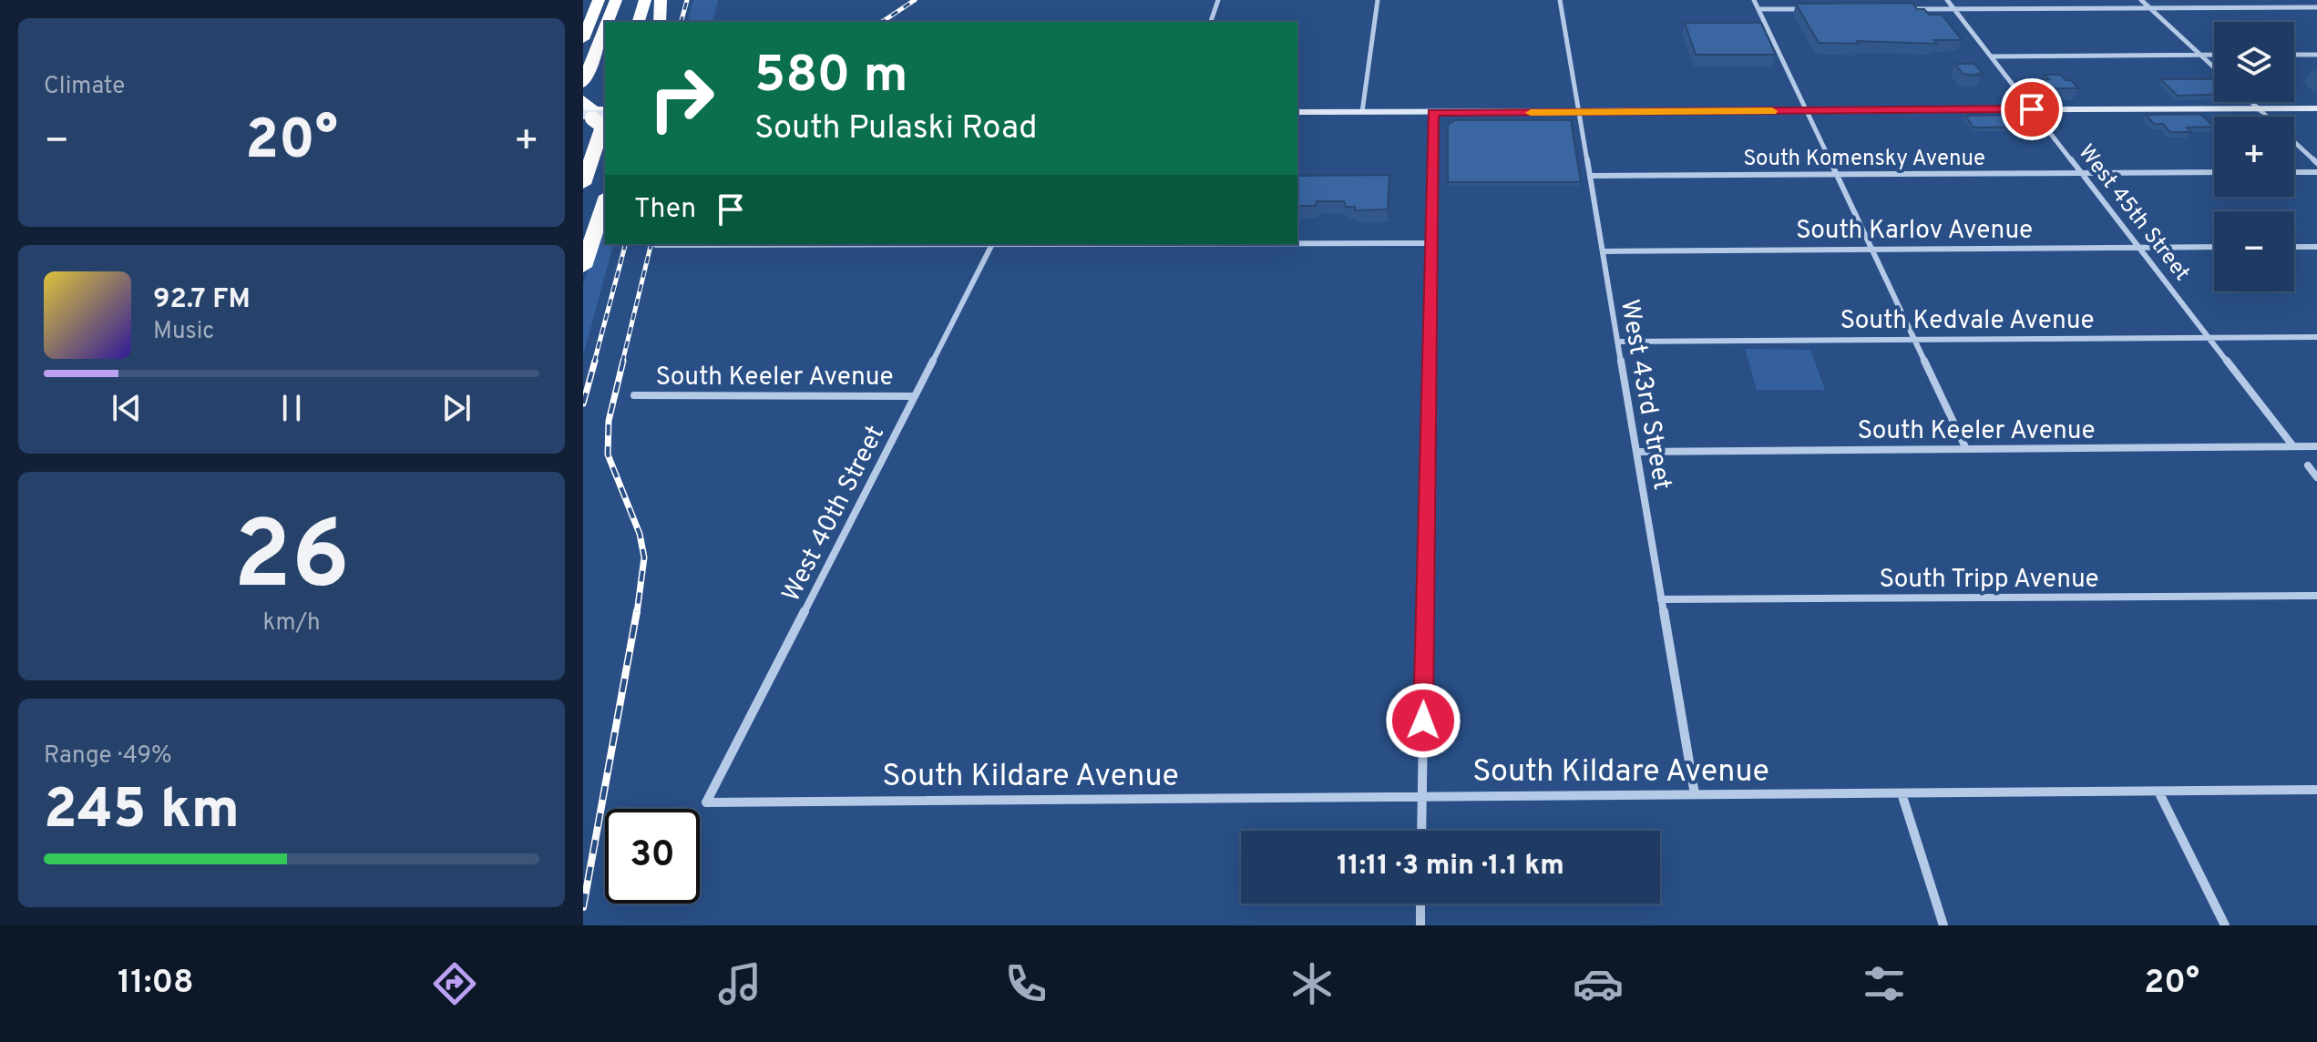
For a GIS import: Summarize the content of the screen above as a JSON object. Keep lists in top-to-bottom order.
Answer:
{
  "streets": {
    "street": [
      "South Komensky Avenue",
      "West 45th Street",
      "South Karlov Avenue",
      "South Kedvale Avenue",
      "South Keeler Avenue",
      "West 43rd Street",
      "West 40th Street",
      "South Tripp Avenue",
      "South Kildare Avenue"
    ]
  },
  "crossings": [
    ["South Komensky Avenue", "West 45th Street"],
    ["South Komensky Avenue", "West 43rd Street"],
    ["West 45th Street", "South Karlov Avenue"],
    ["West 45th Street", "South Kedvale Avenue"],
    ["West 45th Street", "South Keeler Avenue"],
    ["South Karlov Avenue", "West 43rd Street"],
    ["South Kedvale Avenue", "West 43rd Street"],
    ["South Keeler Avenue", "West 43rd Street"],
    ["South Keeler Avenue", "West 40th Street"],
    ["West 43rd Street", "South Tripp Avenue"],
    ["West 43rd Street", "South Kildare Avenue"],
    ["West 40th Street", "South Kildare Avenue"]
  ],
  "page": {
    "tile": [
      "Climate",
      ["26", "km/h"],
      ["Range · 49%", "245 km"]
    ],
    "map_buttons": ["+", "−"],
    "turn": ["580 m", "South Pulaski Road"],
    "heat": ["−", "20°", "+"],
    "then": "Then",
    "song": ["92.7 FM", "Music"],
    "limit": "30",
    "trip": "11:11 · 3 min · 1.1 km",
    "tabs": ["11:08", "20°"]
  }
}
